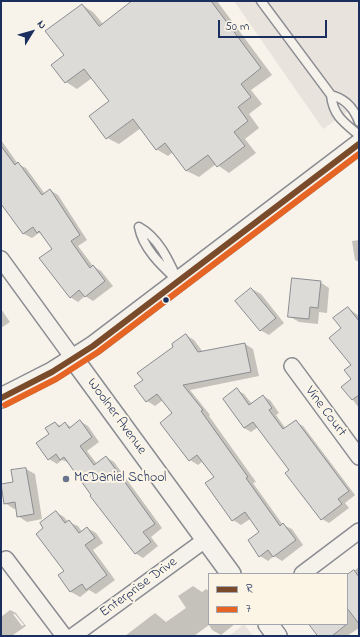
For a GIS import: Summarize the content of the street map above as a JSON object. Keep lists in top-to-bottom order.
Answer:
{
  "streets": {
    "street": ["Vine Court", "Woolner Avenue", "Enterprise Drive"]
  },
  "crossings": [
    ["Woolner Avenue", "Enterprise Drive"]
  ],
  "places": ["McDaniel School"],
  "lines": ["transit line R", "transit line 7"],
  "legend": ["R", "7"],
  "scale_bar": "50 m",
  "north": "top right"
}
